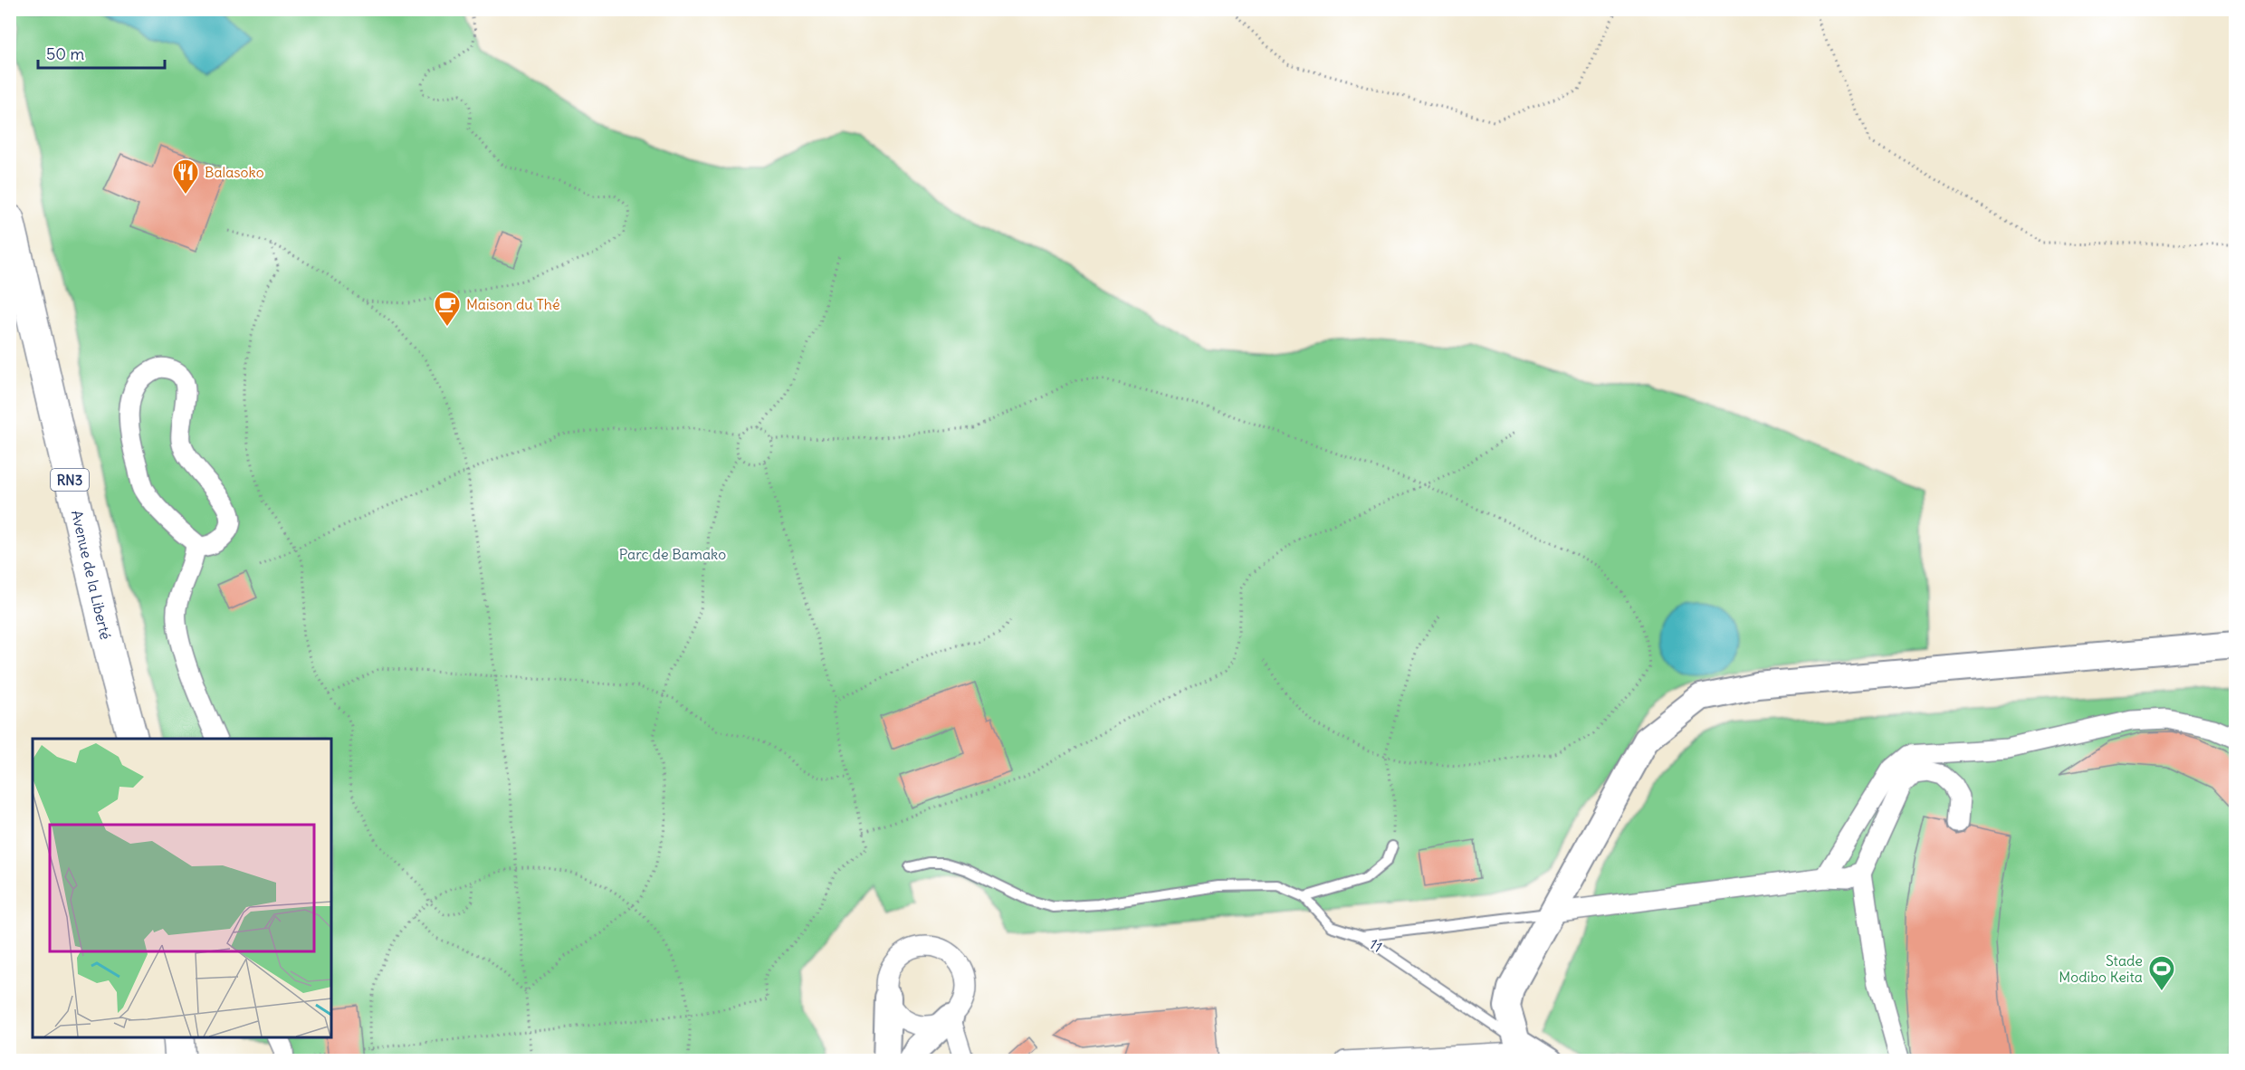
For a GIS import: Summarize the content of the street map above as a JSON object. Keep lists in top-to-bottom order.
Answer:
{
  "streets": {
    "highway": ["RN3", "Avenue de la Liberté"],
    "lane": ["11"]
  },
  "parks": ["Parc de Bamako"],
  "places": {
    "restaurant": ["Balasoko"],
    "cafe": ["Maison du Thé"],
    "sports": ["Stade Modibo Keita"]
  },
  "scale_bar": "50 m"
}
